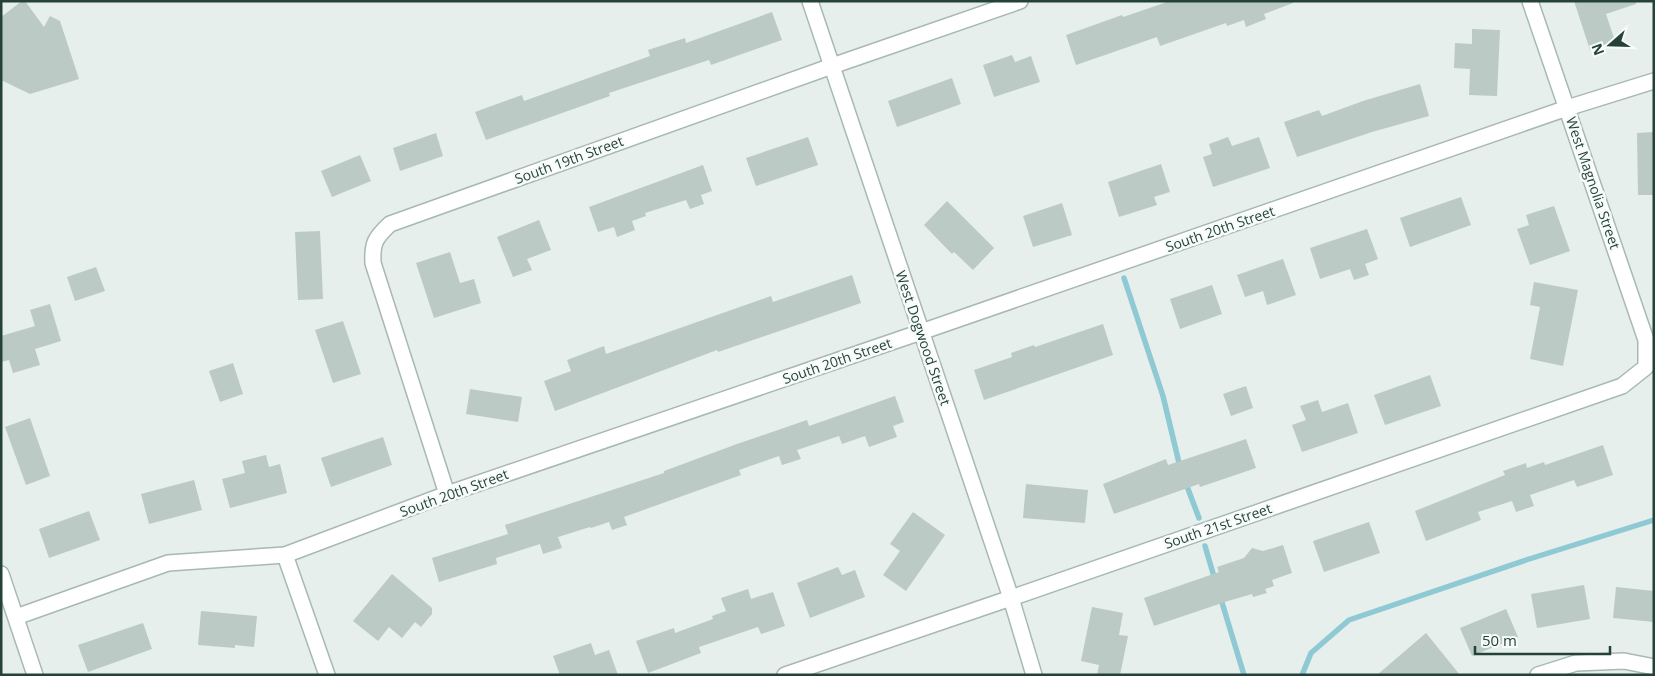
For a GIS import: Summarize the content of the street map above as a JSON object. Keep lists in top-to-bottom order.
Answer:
{
  "streets": {
    "street": [
      "South 19th Street",
      "West Magnolia Street",
      "South 20th Street",
      "West Dogwood Street",
      "South 21st Street"
    ]
  },
  "crossings": [
    ["South 19th Street", "South 20th Street"],
    ["South 19th Street", "West Dogwood Street"],
    ["West Magnolia Street", "South 20th Street"],
    ["West Magnolia Street", "South 21st Street"],
    ["South 20th Street", "West Dogwood Street"],
    ["West Dogwood Street", "South 21st Street"]
  ],
  "scale_bar": "50 m",
  "north": "left"
}
